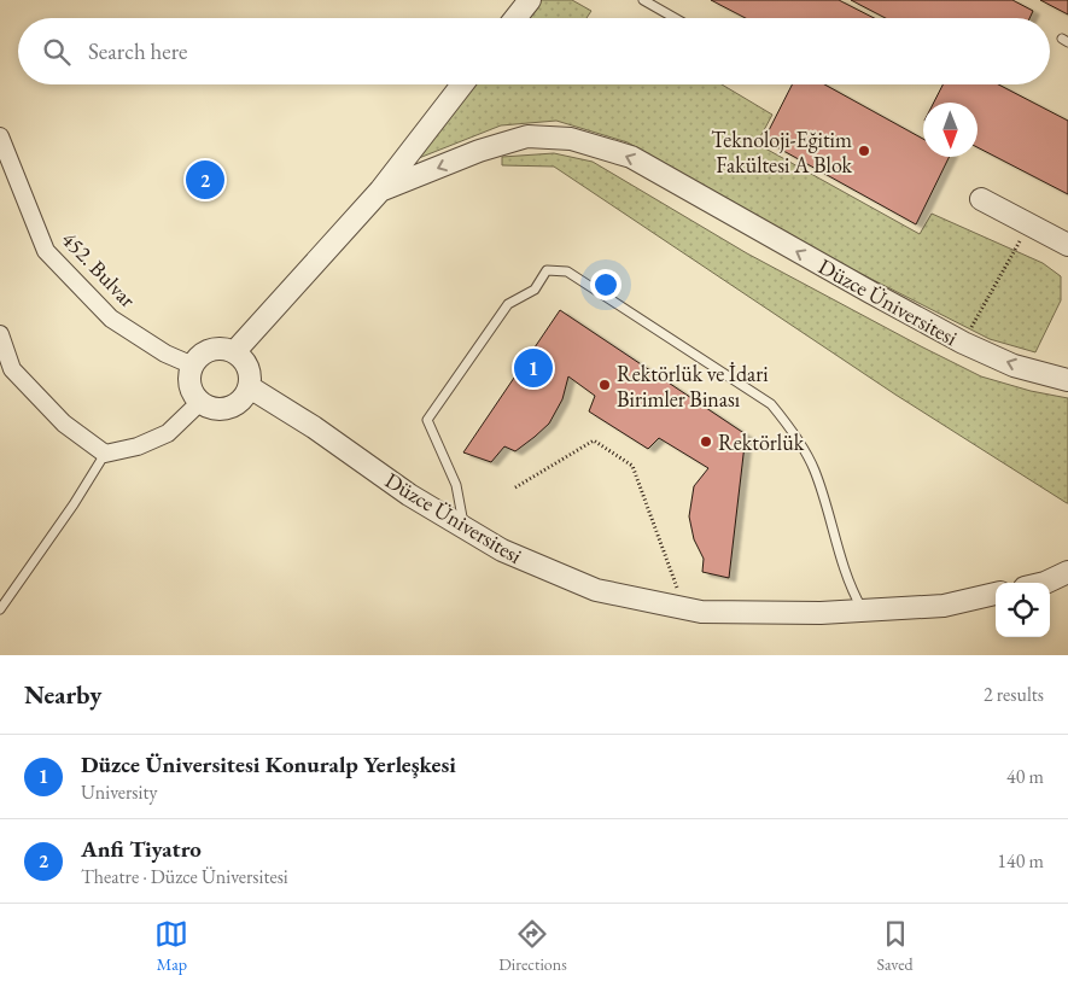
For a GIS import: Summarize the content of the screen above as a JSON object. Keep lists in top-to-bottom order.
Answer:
{
  "streets": {
    "street": ["452. Bulvar", "Düzce Üniversitesi"]
  },
  "crossings": [
    ["452. Bulvar", "Düzce Üniversitesi"]
  ],
  "one_way": ["Düzce Üniversitesi"],
  "places": ["Teknoloji-Eğitim Fakültesi A Blok", "Rektörlük ve İdari Birimler Binası", "Rektörlük"],
  "north": "bottom",
  "page": {
    "search": "Search here",
    "pins": ["2", "1"],
    "heading": ["Nearby", "2 results"],
    "list": [
      {
        "mark": "1",
        "name": "Düzce Üniversitesi Konuralp Yerleşkesi",
        "note": "University",
        "value": "40 m"
      },
      {
        "mark": "2",
        "name": "Anfi Tiyatro",
        "note": "Theatre · Düzce Üniversitesi",
        "value": "140 m"
      }
    ],
    "nav": ["Map", "Directions", "Saved"]
  }
}
